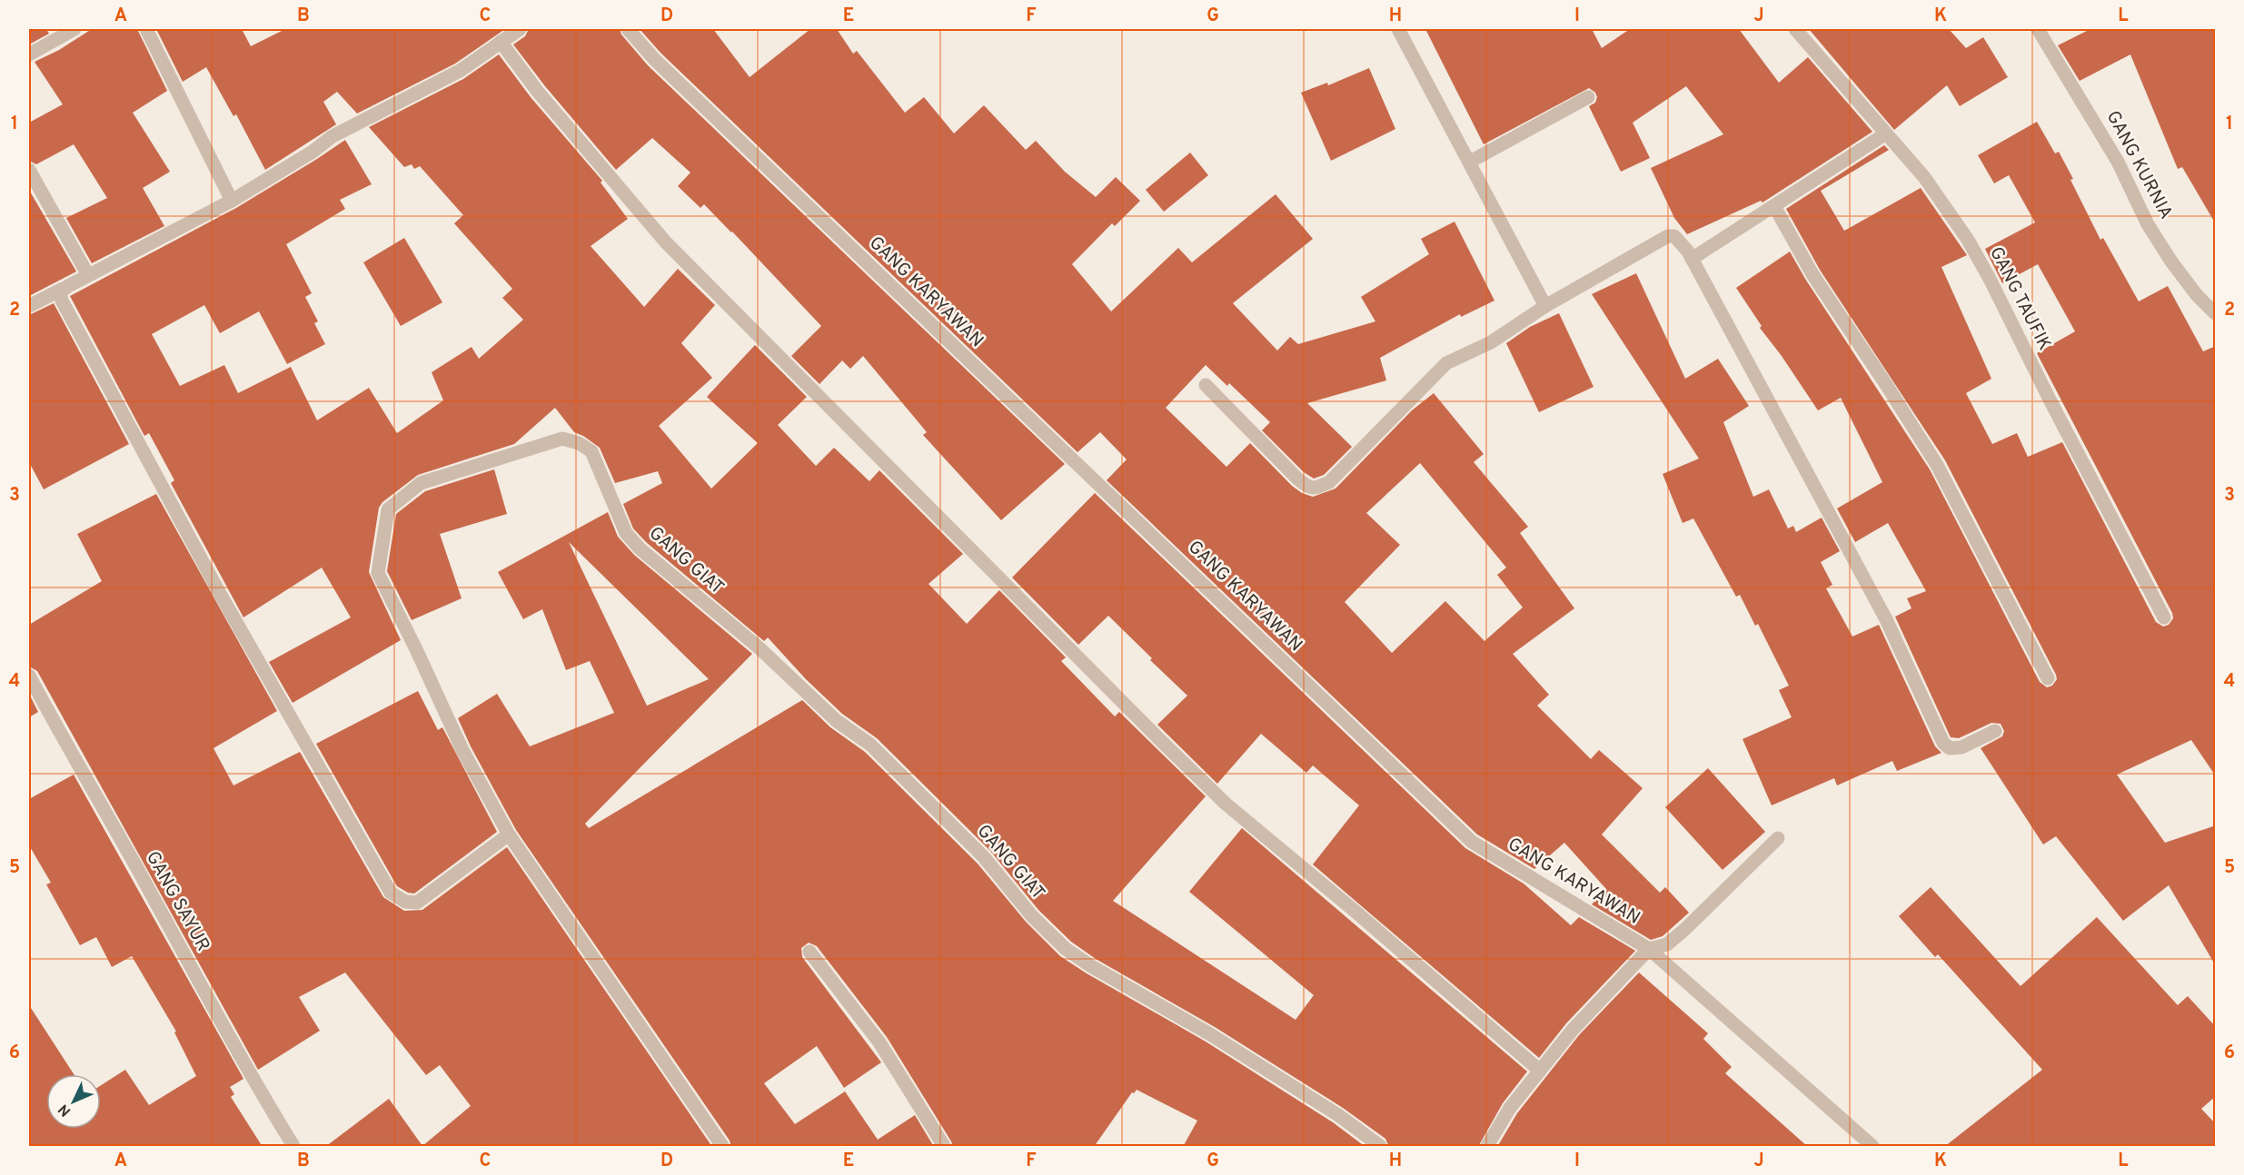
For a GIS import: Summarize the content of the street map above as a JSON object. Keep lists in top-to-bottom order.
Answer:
{
  "streets": {
    "street": [
      "GANG KURNIA",
      "GANG KARYAWAN",
      "GANG TAUFIK",
      "GANG GIAT",
      "GANG SAYUR"
    ]
  },
  "north": "bottom left",
  "grid": {
    "columns": [
      "A",
      "B",
      "C",
      "D",
      "E",
      "F",
      "G",
      "H",
      "I",
      "J",
      "K",
      "L"
    ],
    "rows": [
      "1",
      "2",
      "3",
      "4",
      "5",
      "6"
    ]
  }
}
